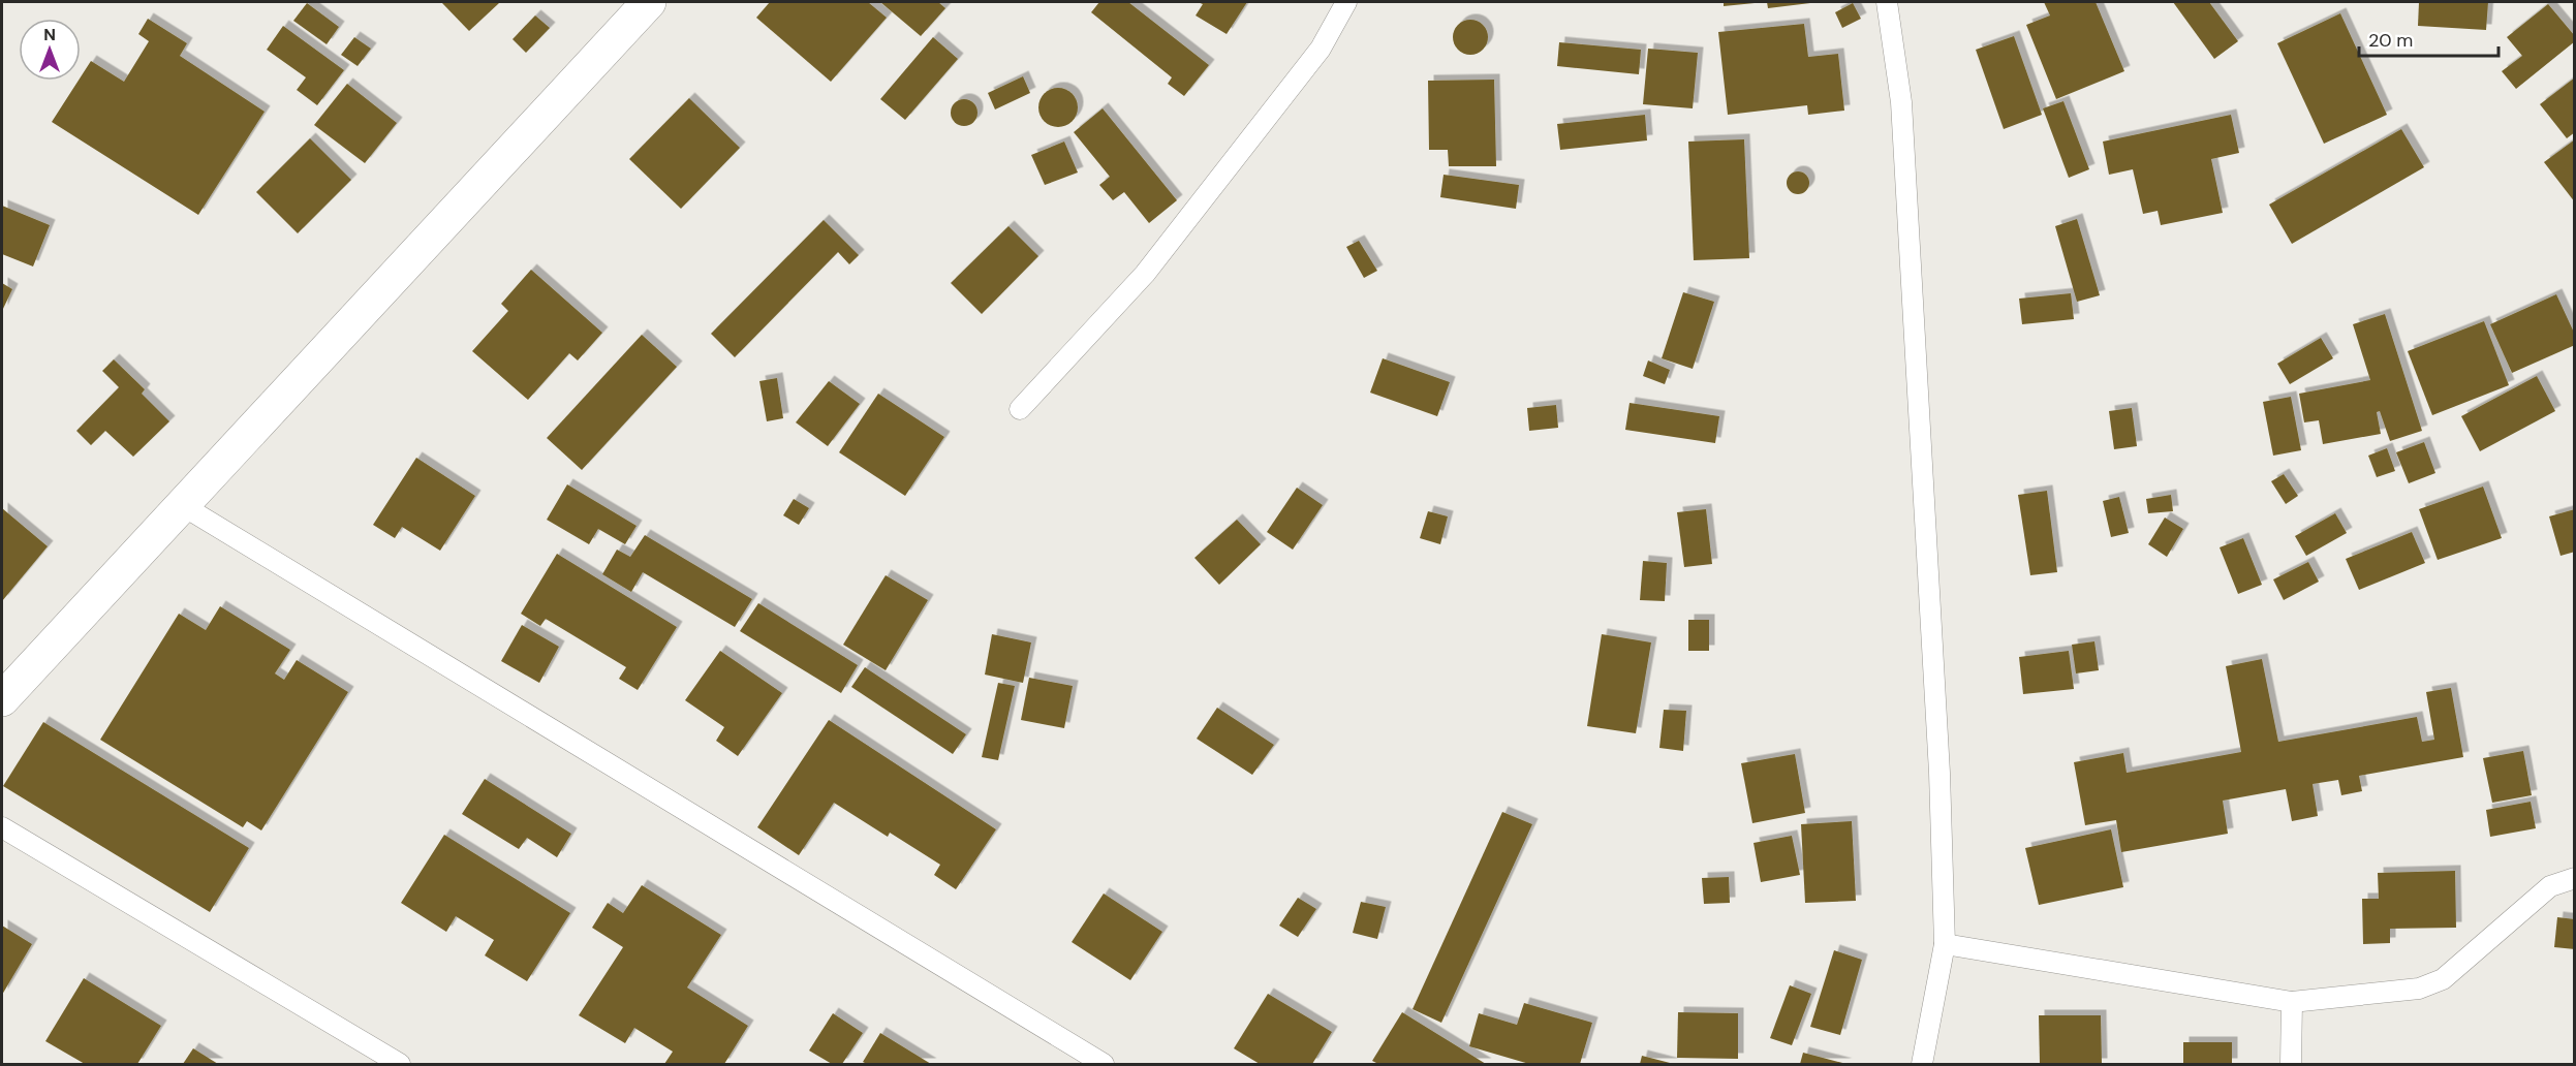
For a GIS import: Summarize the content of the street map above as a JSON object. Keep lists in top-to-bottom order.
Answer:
{
  "scale_bar": "20 m",
  "north": "top"
}
